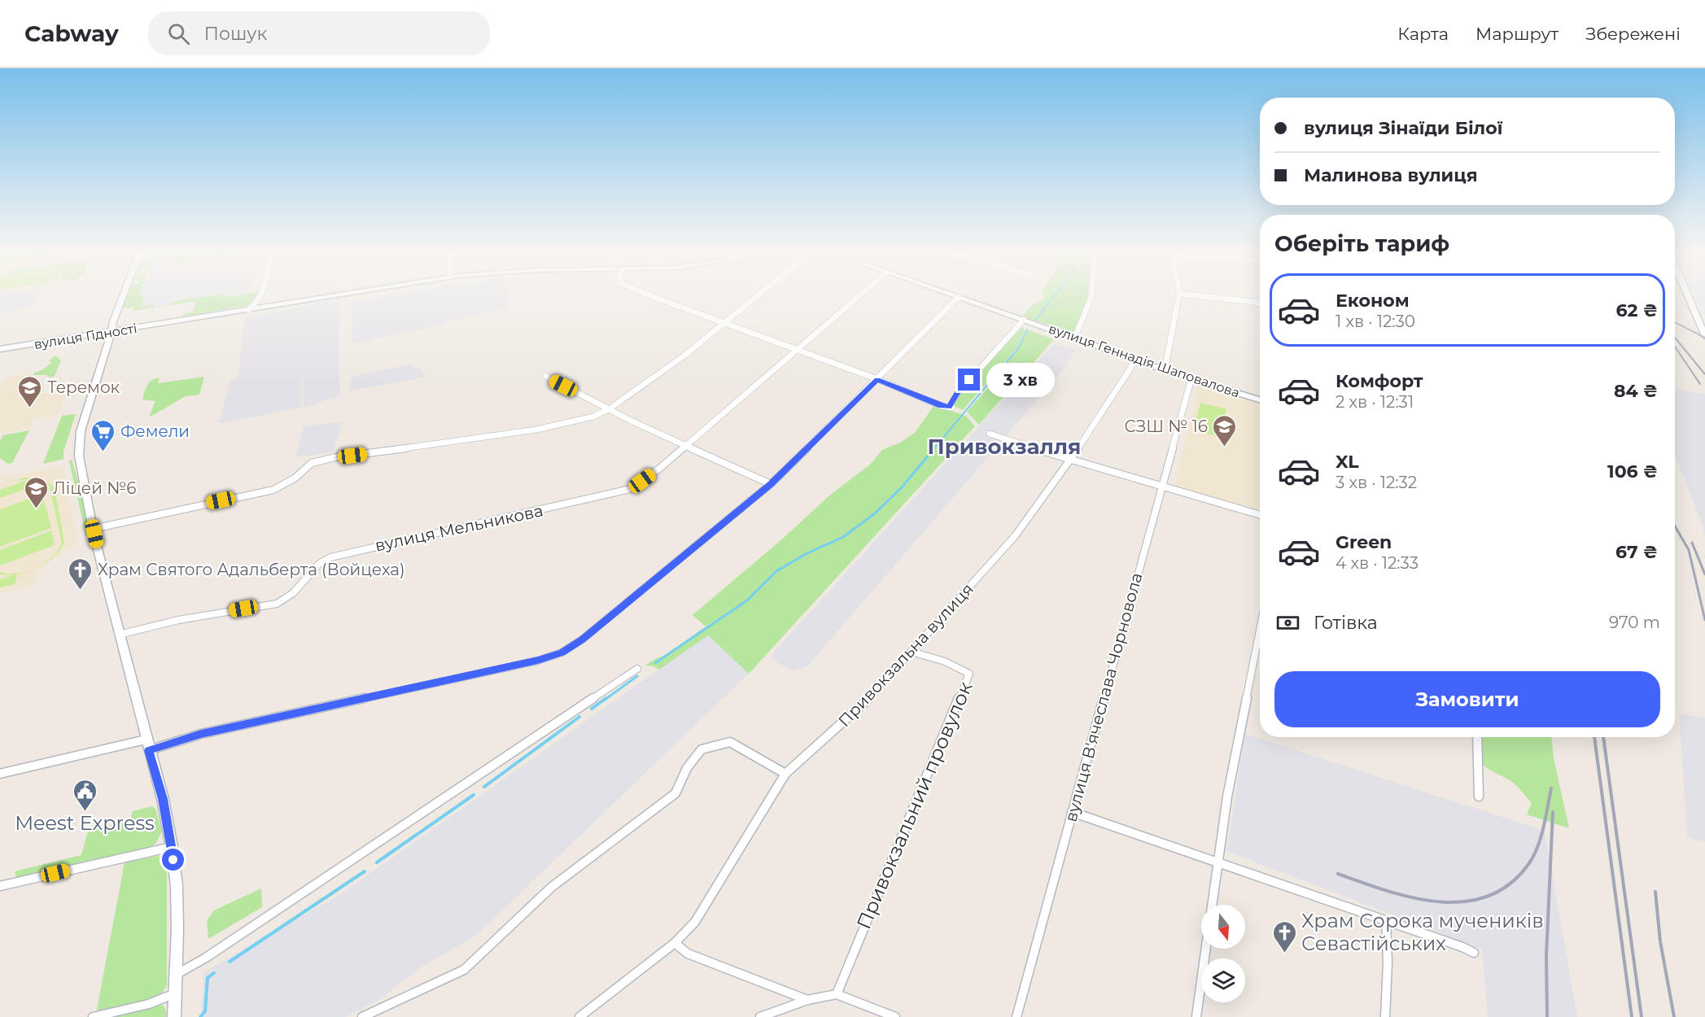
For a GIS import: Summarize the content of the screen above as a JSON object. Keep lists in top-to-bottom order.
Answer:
{
  "streets": {
    "street": [
      "вулиця Гідності",
      "вулиця Геннадія Шаповалова",
      "вулиця Мельникова",
      "Привокзальна вулиця",
      "вулиця В'ячеслава Чорновола",
      "Привокзальний провулок"
    ]
  },
  "crossings": [
    ["вулиця Геннадія Шаповалова", "Привокзальна вулиця"],
    ["вулиця Геннадія Шаповалова", "вулиця В'ячеслава Чорновола"],
    ["Привокзальна вулиця", "Привокзальний провулок"]
  ],
  "districts": ["Привокзалля"],
  "places": {
    "school or university": ["Теремок", "СЗШ № 16", "Ліцей №6"],
    "supermarket": ["Фемели"],
    "church": ["Храм Святого Адальберта (Войцеха)", "Храм Сорока мучеників Севастійських"],
    "public building": ["Meest Express"]
  },
  "north": "bottom",
  "page": {
    "header": "Cabway",
    "search": "Пошук",
    "nav": ["Карта", "Маршрут", "Збережені"],
    "banner": ["вулиця Зінаїди Білої", "Малинова вулиця"],
    "heading": "Оберіть тариф",
    "list": [
      {
        "name": "Економ",
        "note": "1 хв · 12:30",
        "value": "62 ₴"
      },
      {
        "name": "Комфорт",
        "note": "2 хв · 12:31",
        "value": "84 ₴"
      },
      {
        "name": "XL",
        "note": "3 хв · 12:32",
        "value": "106 ₴"
      },
      {
        "name": "Green",
        "note": "4 хв · 12:33",
        "value": "67 ₴"
      }
    ],
    "bubble": "3 хв",
    "pay": ["Готівка", "970 m"],
    "buttons": "Замовити"
  }
}
